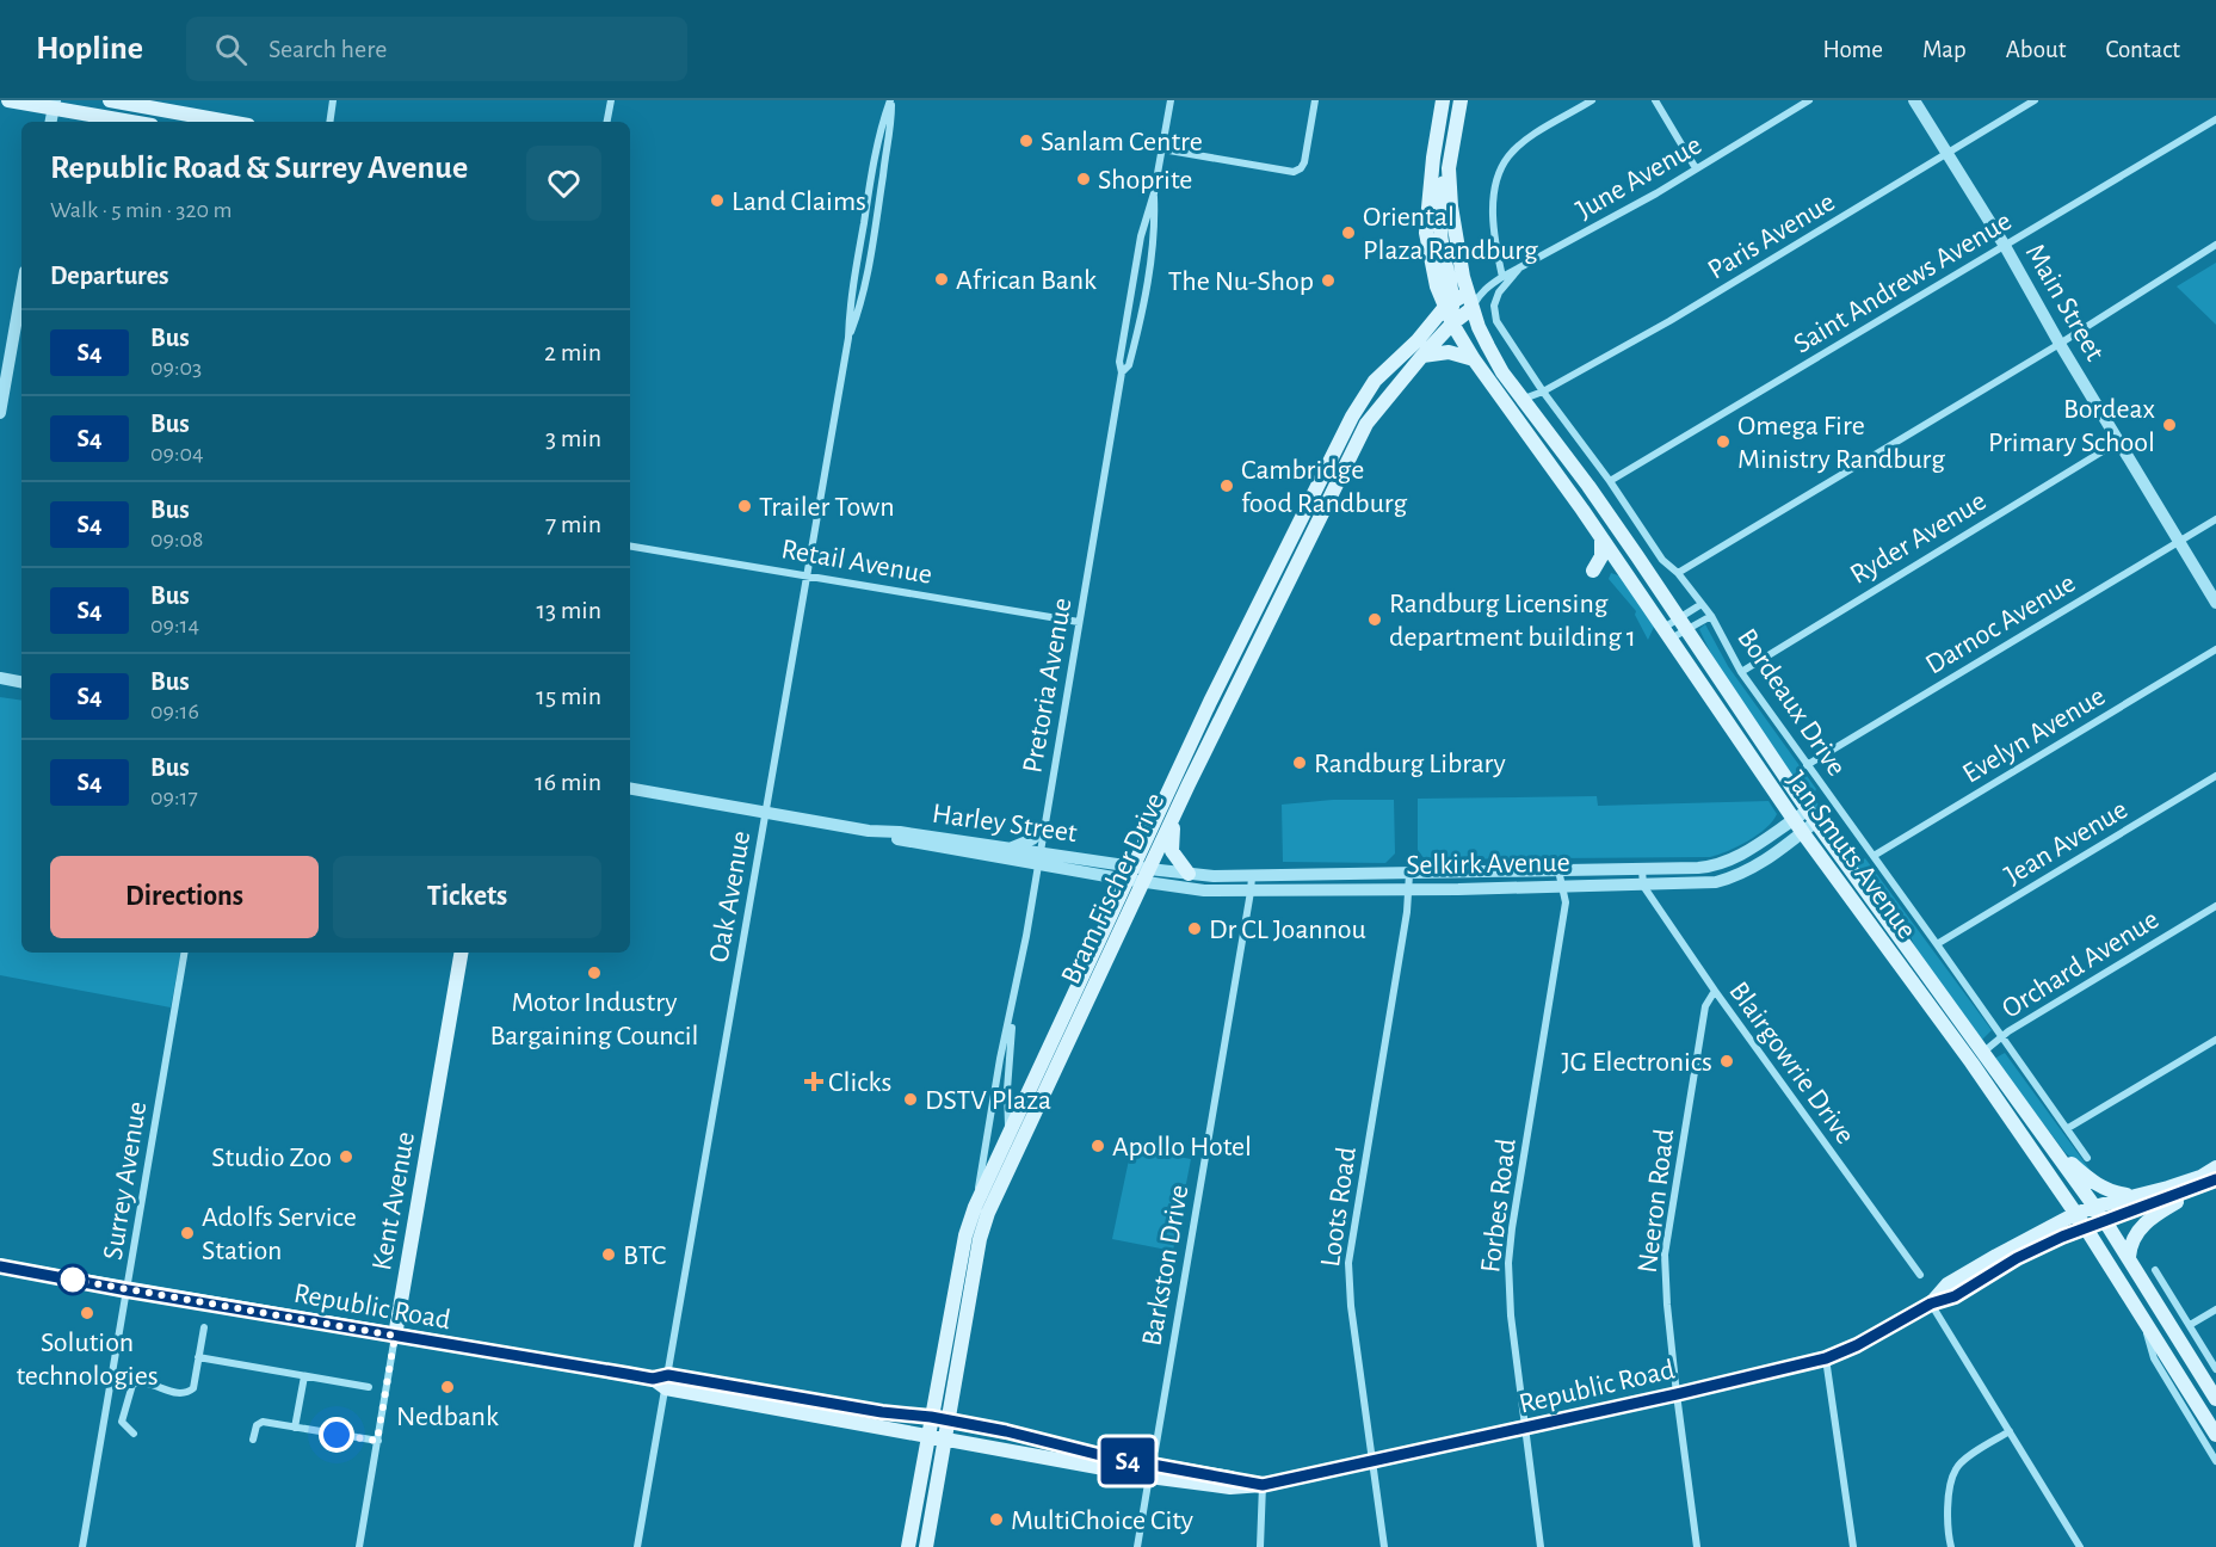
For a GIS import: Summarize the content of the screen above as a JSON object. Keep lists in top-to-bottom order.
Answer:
{
  "streets": {
    "main road": [
      "Jan Smuts Avenue",
      "Bram Fischer Drive",
      "Kent Avenue",
      "Republic Road"
    ],
    "street": [
      "June Avenue",
      "Paris Avenue",
      "Saint Andrews Avenue",
      "Main Street",
      "Ryder Avenue",
      "Retail Avenue",
      "Darnoc Avenue",
      "Pretoria Avenue",
      "Bordeaux Drive",
      "Evelyn Avenue",
      "Harley Street",
      "Jean Avenue",
      "Selkirk Avenue",
      "Oak Avenue",
      "Orchard Avenue",
      "Blairgowrie Drive",
      "Surrey Avenue",
      "Neeron Road",
      "Forbes Road",
      "Loots Road",
      "Barkston Drive"
    ]
  },
  "crossings": [
    ["June Avenue", "Bordeaux Drive"],
    ["June Avenue", "Jan Smuts Avenue"],
    ["June Avenue", "Bram Fischer Drive"],
    ["Paris Avenue", "Main Street"],
    ["Paris Avenue", "Bordeaux Drive"],
    ["Paris Avenue", "Jan Smuts Avenue"],
    ["Saint Andrews Avenue", "Main Street"],
    ["Saint Andrews Avenue", "Bordeaux Drive"],
    ["Main Street", "Ryder Avenue"],
    ["Main Street", "Darnoc Avenue"],
    ["Ryder Avenue", "Bordeaux Drive"],
    ["Retail Avenue", "Pretoria Avenue"],
    ["Retail Avenue", "Oak Avenue"],
    ["Darnoc Avenue", "Bordeaux Drive"],
    ["Pretoria Avenue", "Harley Street"],
    ["Pretoria Avenue", "Bram Fischer Drive"],
    ["Bordeaux Drive", "Evelyn Avenue"],
    ["Bordeaux Drive", "Jean Avenue"],
    ["Bordeaux Drive", "Orchard Avenue"],
    ["Harley Street", "Selkirk Avenue"],
    ["Harley Street", "Bram Fischer Drive"],
    ["Harley Street", "Oak Avenue"],
    ["Jan Smuts Avenue", "Selkirk Avenue"],
    ["Jan Smuts Avenue", "Bram Fischer Drive"],
    ["Jan Smuts Avenue", "Orchard Avenue"],
    ["Jan Smuts Avenue", "Republic Road"],
    ["Selkirk Avenue", "Bram Fischer Drive"],
    ["Selkirk Avenue", "Blairgowrie Drive"],
    ["Selkirk Avenue", "Forbes Road"],
    ["Selkirk Avenue", "Loots Road"],
    ["Selkirk Avenue", "Barkston Drive"],
    ["Bram Fischer Drive", "Republic Road"],
    ["Oak Avenue", "Republic Road"],
    ["Blairgowrie Drive", "Neeron Road"],
    ["Surrey Avenue", "Republic Road"],
    ["Kent Avenue", "Republic Road"],
    ["Neeron Road", "Republic Road"],
    ["Forbes Road", "Republic Road"],
    ["Loots Road", "Republic Road"],
    ["Barkston Drive", "Republic Road"]
  ],
  "places": {
    "other": [
      "Sanlam Centre",
      "Shoprite",
      "Land Claims",
      "Oriental Plaza Randburg",
      "African Bank",
      "The Nu-Shop",
      "Bordeax Primary School",
      "Omega Fire Ministry Randburg",
      "Cambridge food Randburg",
      "Trailer Town",
      "Randburg Licensing department building 1",
      "Randburg Library",
      "Dr CL Joannou",
      "Motor Industry Bargaining Council",
      "JG Electronics",
      "DSTV Plaza",
      "Apollo Hotel",
      "Studio Zoo",
      "Adolfs Service Station",
      "BTC",
      "Solution technologies",
      "Nedbank",
      "MultiChoice City"
    ],
    "health": ["Clicks"]
  },
  "lines": ["bus line S4"],
  "page": {
    "header": "Hopline",
    "search": "Search here",
    "nav": [
      "Home",
      "Map",
      "About",
      "Contact"
    ],
    "on_map": "S4",
    "heading": [
      ["Republic Road & Surrey Avenue", "Walk · 5 min · 320 m"],
      "Departures"
    ],
    "list": [
      {
        "mark": "S4",
        "name": "Bus",
        "note": "09:03",
        "value": "2 min"
      },
      {
        "mark": "S4",
        "name": "Bus",
        "note": "09:04",
        "value": "3 min"
      },
      {
        "mark": "S4",
        "name": "Bus",
        "note": "09:08",
        "value": "7 min"
      },
      {
        "mark": "S4",
        "name": "Bus",
        "note": "09:14",
        "value": "13 min"
      },
      {
        "mark": "S4",
        "name": "Bus",
        "note": "09:16",
        "value": "15 min"
      },
      {
        "mark": "S4",
        "name": "Bus",
        "note": "09:17",
        "value": "16 min"
      }
    ],
    "buttons": ["Directions", "Tickets"]
  }
}
